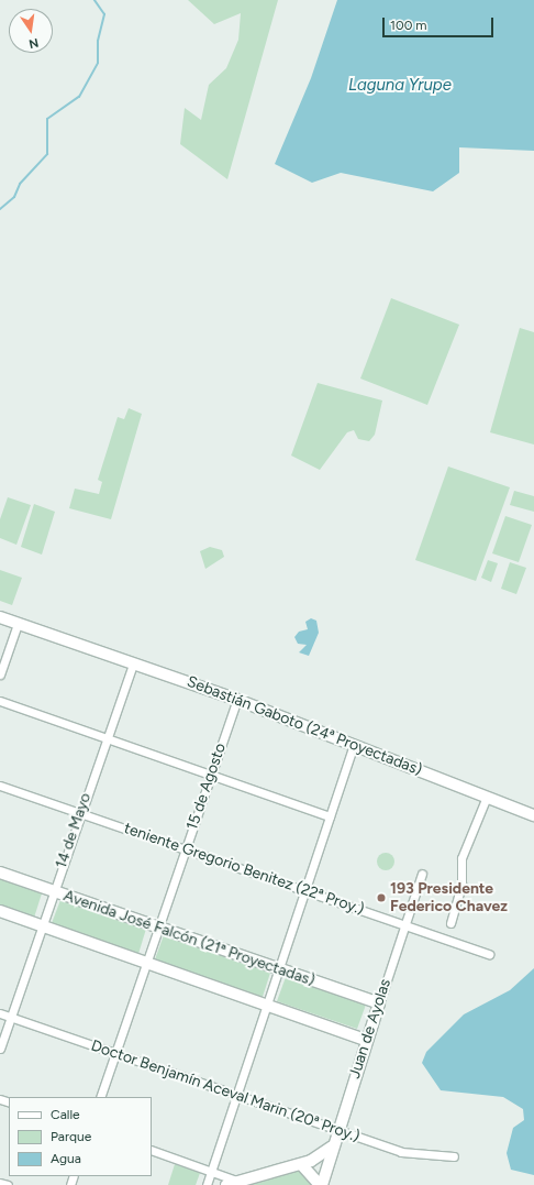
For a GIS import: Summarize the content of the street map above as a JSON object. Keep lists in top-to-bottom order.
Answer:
{
  "streets": {
    "main road": ["Sebastián Gaboto (24ª Proyectadas)", "Avenida José Falcón (21ª Proyectadas)", "Juan de Ayolas"],
    "street": [
      "15 de Agosto",
      "14 de Mayo",
      "teniente Gregorio Benitez (22ª Proy.)",
      "Doctor Benjamín Aceval Marin (20ª Proy.)"
    ]
  },
  "crossings": [
    ["Sebastián Gaboto (24ª Proyectadas)", "15 de Agosto"],
    ["Sebastián Gaboto (24ª Proyectadas)", "14 de Mayo"],
    ["15 de Agosto", "teniente Gregorio Benitez (22ª Proy.)"],
    ["15 de Agosto", "Avenida José Falcón (21ª Proyectadas)"],
    ["15 de Agosto", "Doctor Benjamín Aceval Marin (20ª Proy.)"],
    ["14 de Mayo", "teniente Gregorio Benitez (22ª Proy.)"],
    ["14 de Mayo", "Avenida José Falcón (21ª Proyectadas)"],
    ["14 de Mayo", "Doctor Benjamín Aceval Marin (20ª Proy.)"],
    ["teniente Gregorio Benitez (22ª Proy.)", "Juan de Ayolas"],
    ["Avenida José Falcón (21ª Proyectadas)", "Juan de Ayolas"],
    ["Juan de Ayolas", "Doctor Benjamín Aceval Marin (20ª Proy.)"]
  ],
  "water": ["Laguna Yrupe"],
  "places": ["193 Presidente Federico Chavez"],
  "legend": ["Calle", "Parque", "Agua"],
  "scale_bar": "100 m",
  "north": "bottom"
}
